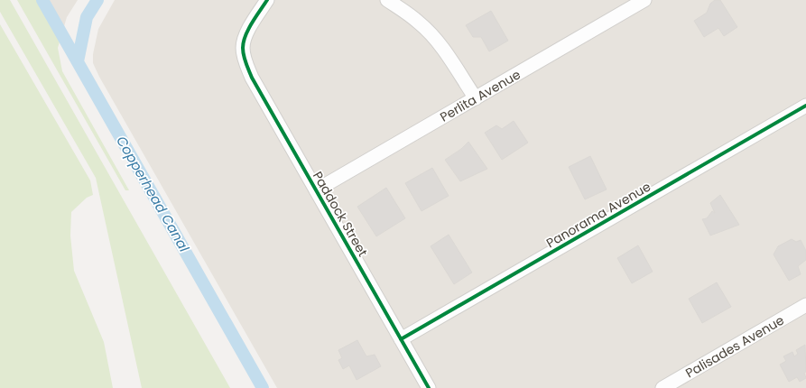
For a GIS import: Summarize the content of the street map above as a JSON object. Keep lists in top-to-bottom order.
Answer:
{
  "streets": {
    "street": [
      "Perlita Avenue",
      "Paddock Street",
      "Panorama Avenue",
      "Palisades Avenue"
    ]
  },
  "crossings": [
    ["Perlita Avenue", "Paddock Street"],
    ["Paddock Street", "Panorama Avenue"]
  ],
  "water": ["Copperhead Canal"]
}
